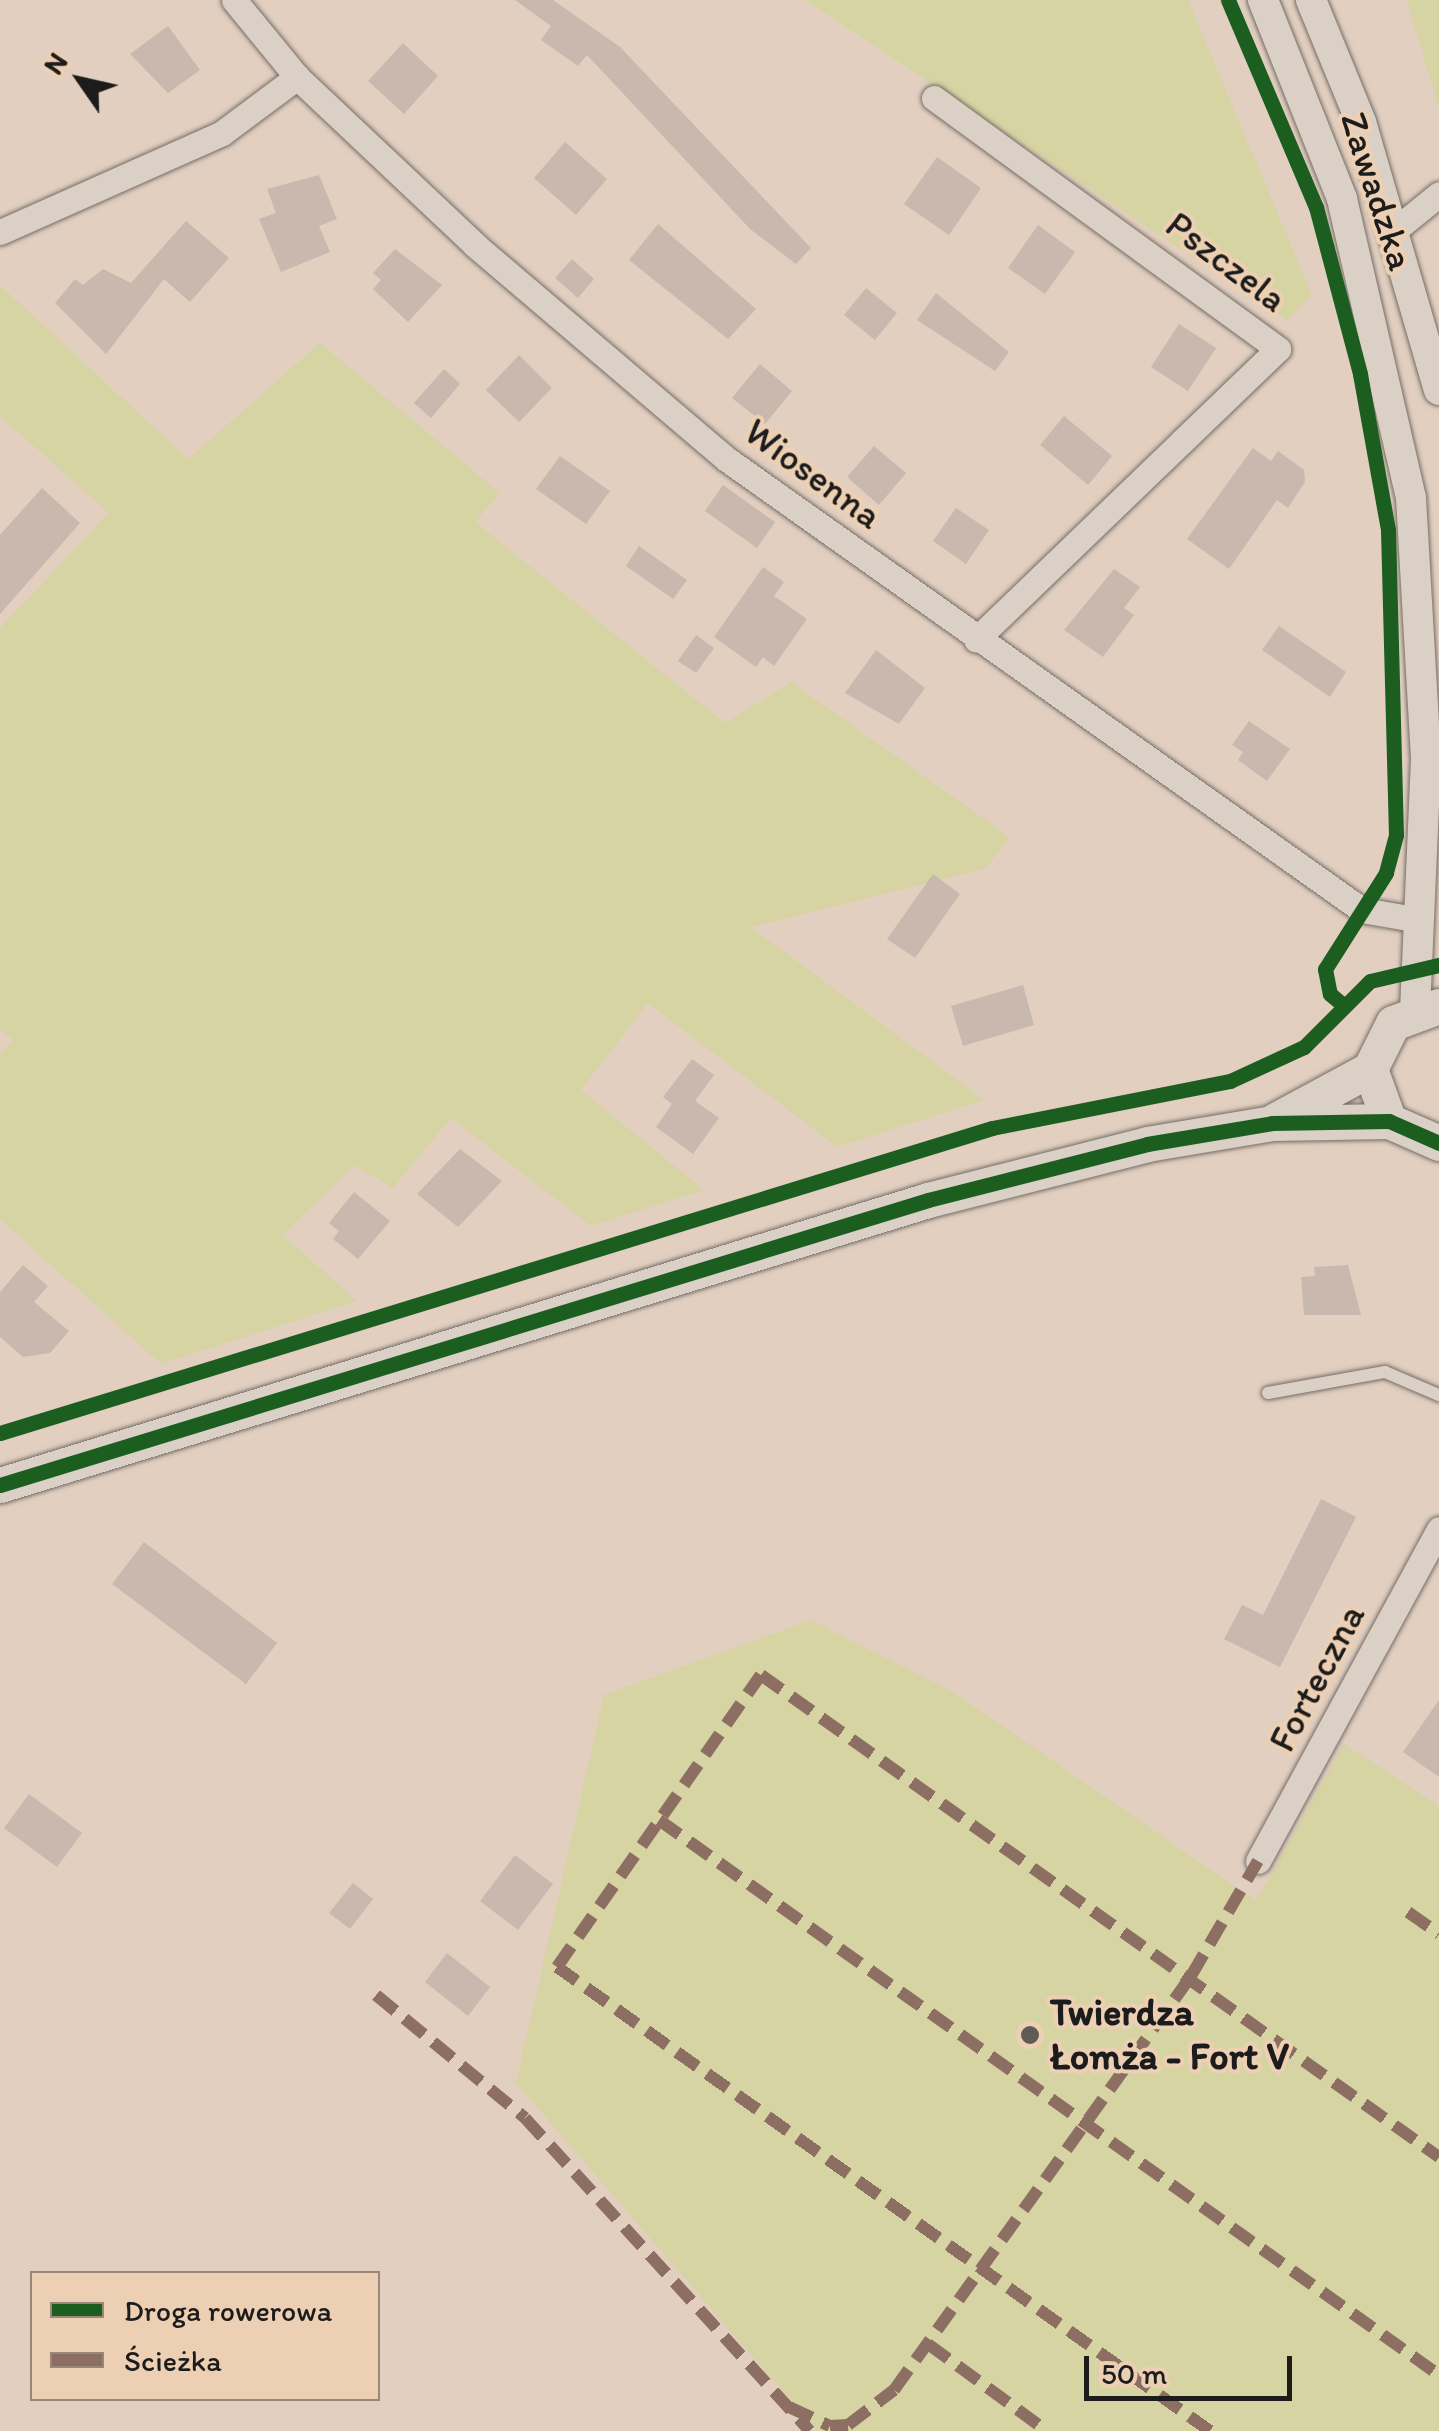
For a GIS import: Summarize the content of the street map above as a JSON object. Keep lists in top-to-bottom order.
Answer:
{
  "streets": {
    "street": [
      "Zawadzka",
      "Pszczela",
      "Wiosenna",
      "Forteczna"
    ]
  },
  "crossings": [
    ["Zawadzka", "Wiosenna"],
    ["Pszczela", "Wiosenna"]
  ],
  "places": ["Twierdza Łomża - Fort V"],
  "legend": ["Droga rowerowa", "Ścieżka"],
  "scale_bar": "50 m",
  "north": "top left"
}
